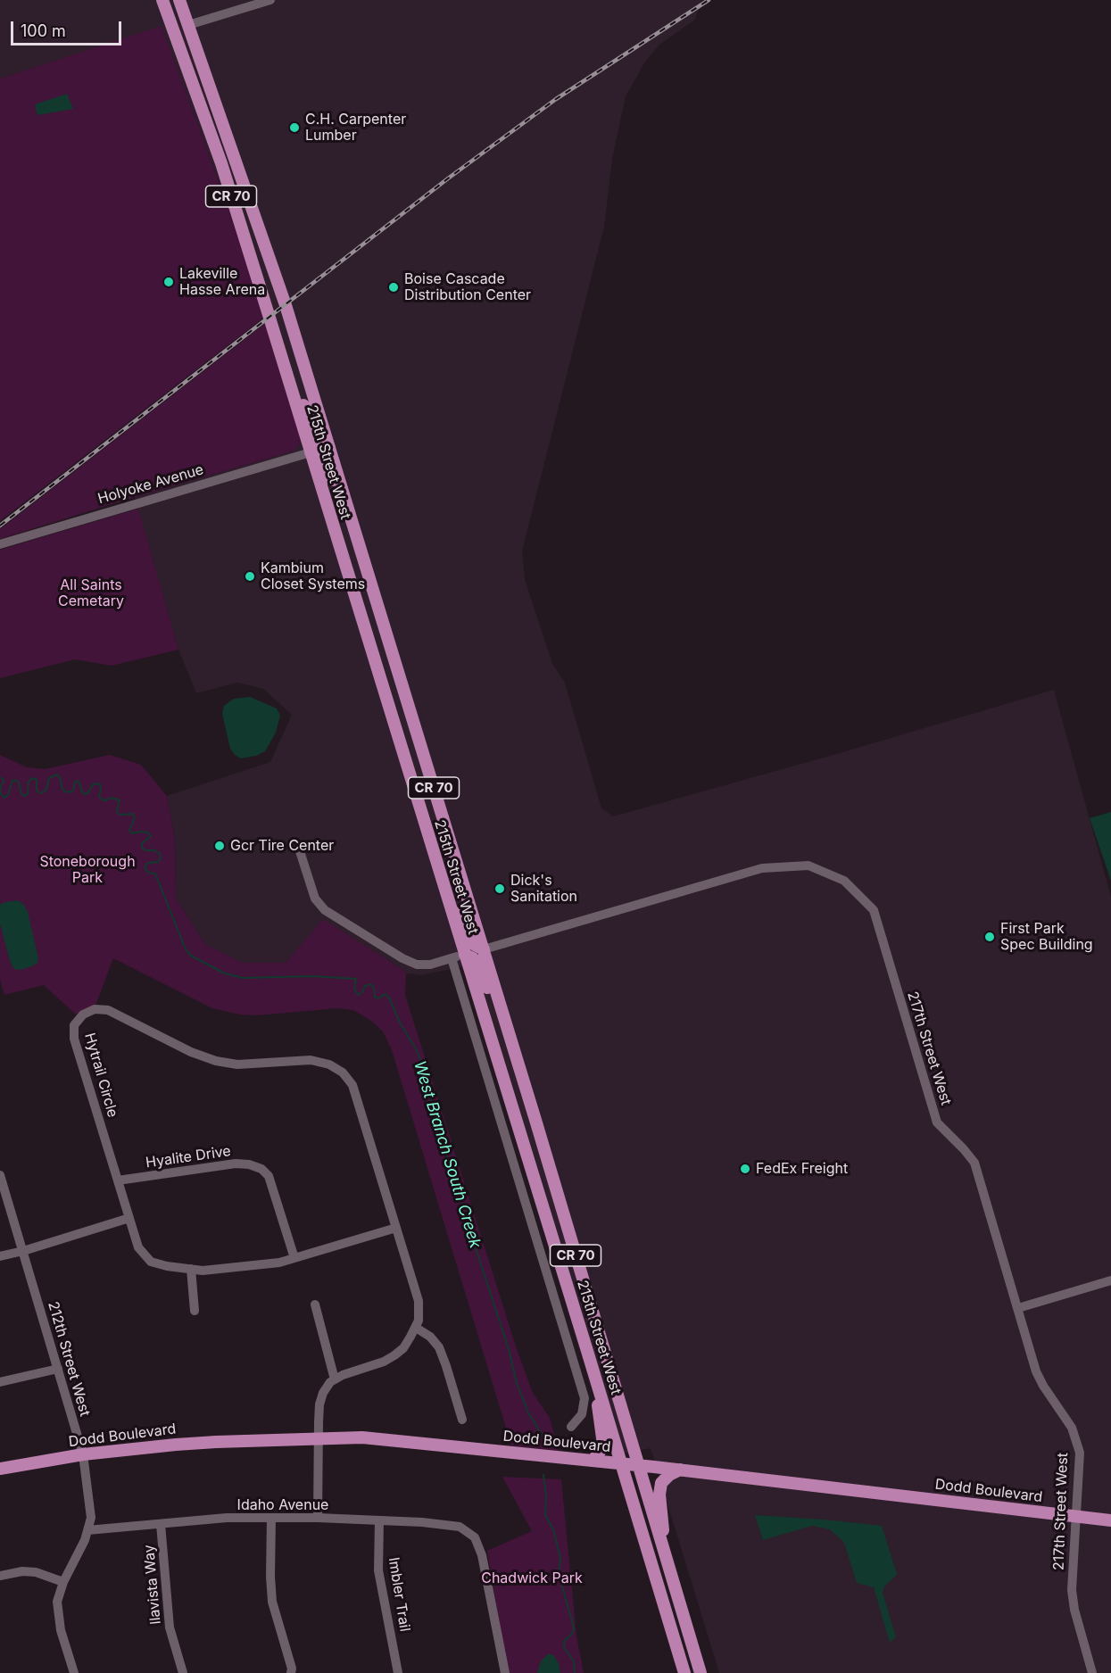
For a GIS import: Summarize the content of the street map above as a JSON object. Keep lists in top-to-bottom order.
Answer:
{
  "streets": {
    "main road": ["CR 70", "215th Street West", "Dodd Boulevard"],
    "street": [
      "Holyoke Avenue",
      "217th Street West",
      "Hytrail Circle",
      "Hyalite Drive",
      "212th Street West",
      "Idaho Avenue",
      "Ilavista Way",
      "Imbler Trail"
    ]
  },
  "crossings": [
    ["215th Street West", "Holyoke Avenue"],
    ["215th Street West", "217th Street West"],
    ["215th Street West", "Dodd Boulevard"],
    ["217th Street West", "Dodd Boulevard"],
    ["Hytrail Circle", "Hyalite Drive"],
    ["212th Street West", "Dodd Boulevard"],
    ["212th Street West", "Idaho Avenue"],
    ["Idaho Avenue", "Ilavista Way"],
    ["Idaho Avenue", "Imbler Trail"]
  ],
  "water": ["West Branch South Creek"],
  "parks": ["All Saints Cemetary", "Stoneborough Park", "Chadwick Park"],
  "places": [
    "C.H. Carpenter Lumber",
    "Lakeville Hasse Arena",
    "Boise Cascade Distribution Center",
    "Kambium Closet Systems",
    "Gcr Tire Center",
    "Dick's Sanitation",
    "First Park Spec Building",
    "FedEx Freight"
  ],
  "scale_bar": "100 m"
}
